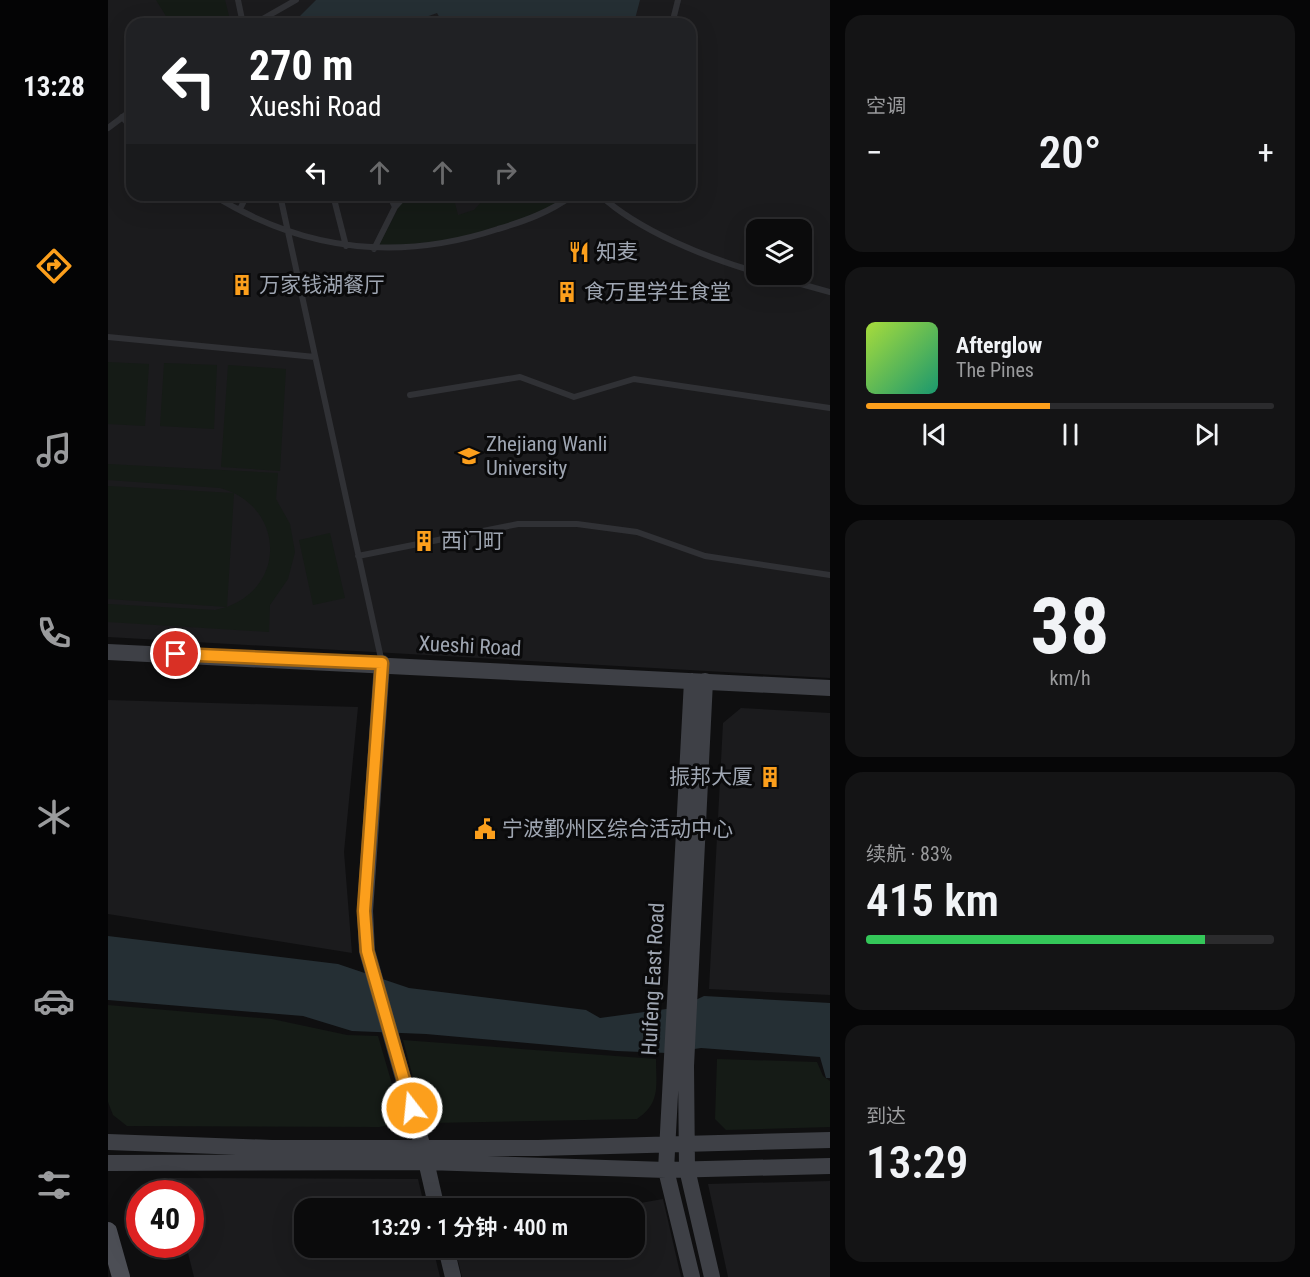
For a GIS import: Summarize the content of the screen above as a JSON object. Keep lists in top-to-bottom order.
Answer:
{
  "streets": {
    "street": ["Xueshi Road", "Huifeng East Road"]
  },
  "crossings": [
    ["Xueshi Road", "Huifeng East Road"]
  ],
  "places": {
    "restaurant": ["知麦"],
    "building": [
      "万家钱湖餐厅",
      "食万里学生食堂",
      "西门町",
      "振邦大厦"
    ],
    "school or university": ["Zhejiang Wanli University"],
    "public building": ["宁波鄞州区综合活动中心"]
  },
  "page": {
    "tabs": "13:28",
    "tile": [
      "空调",
      ["38", "km/h"],
      ["续航 · 83%", "415 km"],
      ["到达", "13:29"]
    ],
    "turn": ["270 m", "Xueshi Road"],
    "heat": ["−", "20°", "+"],
    "song": ["Afterglow", "The Pines"],
    "limit": "40",
    "trip": "13:29 · 1 分钟 · 400 m"
  }
}
